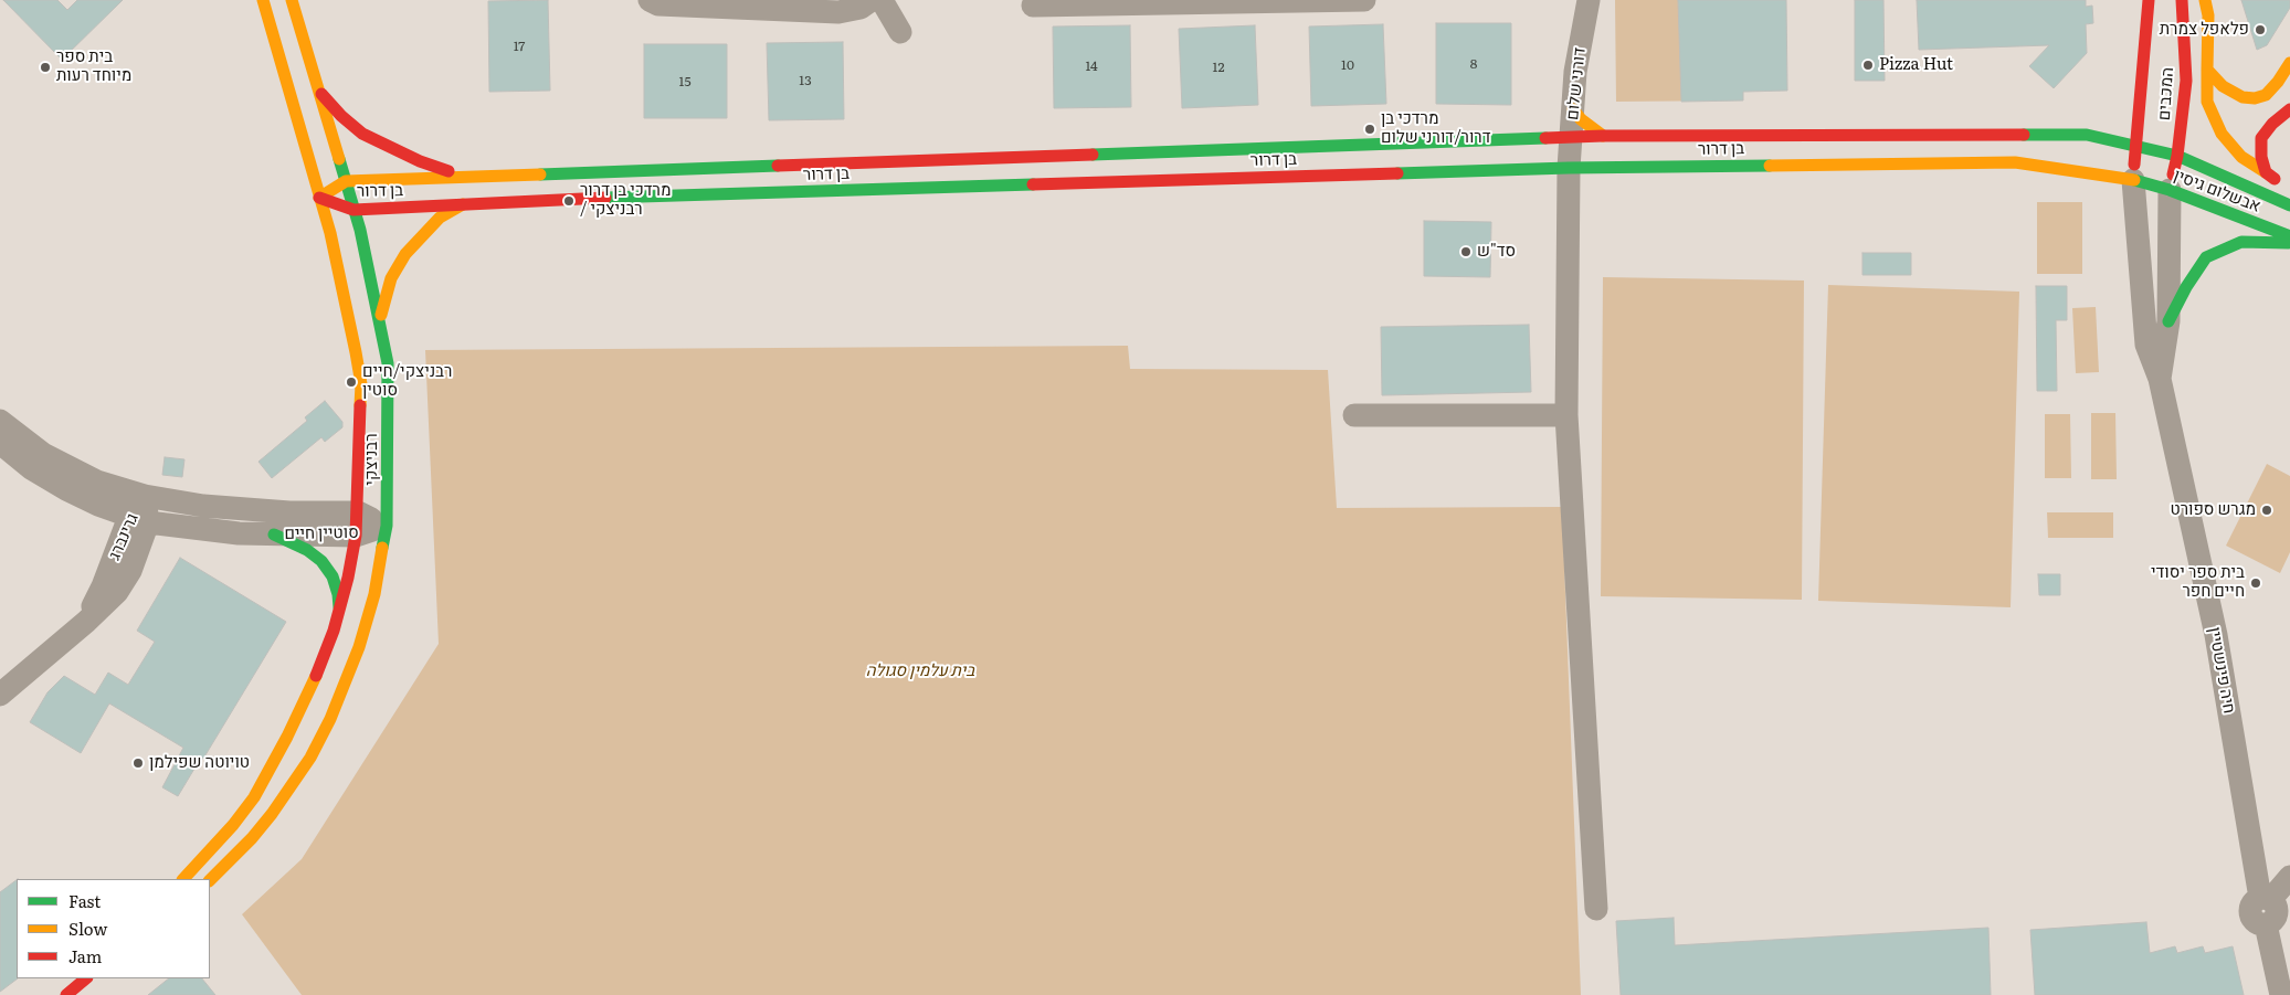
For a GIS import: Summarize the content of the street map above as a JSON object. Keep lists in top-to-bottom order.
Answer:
{
  "streets": {
    "street": [
      "דורני שלום",
      "המכבים",
      "בן דרור",
      "אבשלום גיסין",
      "רבניצקי",
      "סוטיין חיים",
      "גרינברג",
      "חיה פינשטיין"
    ]
  },
  "crossings": [
    ["דורני שלום", "בן דרור"],
    ["המכבים", "בן דרור"],
    ["המכבים", "אבשלום גיסין"],
    ["המכבים", "חיה פינשטיין"],
    ["בן דרור", "אבשלום גיסין"],
    ["בן דרור", "רבניצקי"],
    ["בן דרור", "חיה פינשטיין"],
    ["אבשלום גיסין", "חיה פינשטיין"],
    ["רבניצקי", "סוטיין חיים"],
    ["סוטיין חיים", "גרינברג"]
  ],
  "parks": ["בית עלמין סגולה"],
  "places": [
    "פלאפל צמרת",
    "Pizza Hut",
    "בית ספר מיוחד רעות",
    "מרדכי בן דרור/דורני שלום",
    "מרדכי בן דרור / רבניצקי",
    "סד\"ש",
    "רבניצקי/חיים סוטין",
    "מגרש ספורט",
    "בית ספר יסודי חיים חפר",
    "טויוטה שפילמן"
  ],
  "house_numbers": [
    "17",
    "8",
    "10",
    "14",
    "12",
    "13",
    "15"
  ],
  "legend": ["Fast", "Slow", "Jam"]
}
